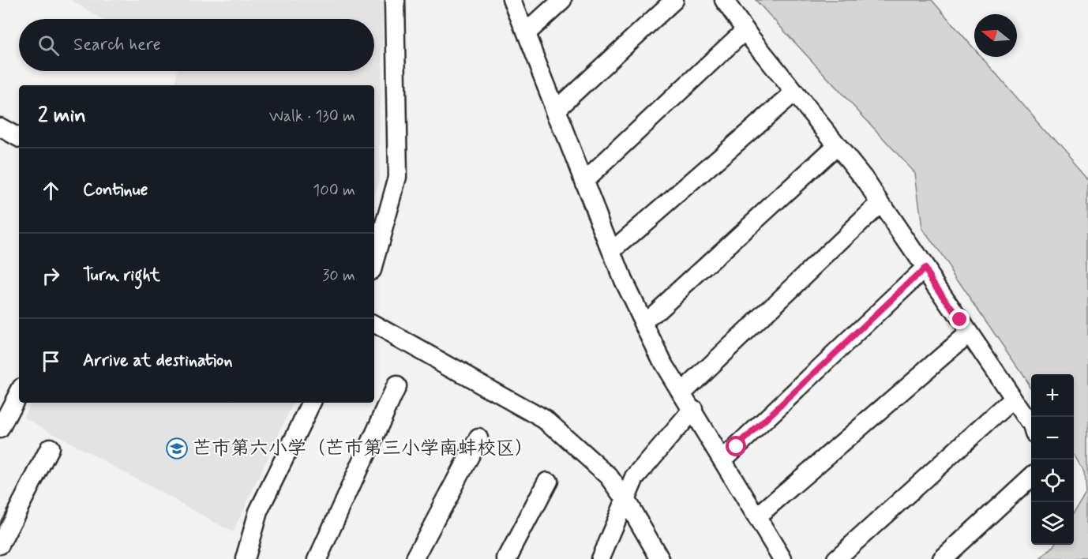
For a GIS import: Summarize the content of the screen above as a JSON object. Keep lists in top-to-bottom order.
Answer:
{
  "places": {
    "school or university": ["芒市第六小学（芒市第三小学南蚌校区）"]
  },
  "north": "left",
  "page": {
    "search": "Search here",
    "heading": ["2 min", "Walk · 130 m"],
    "list": [
      ["Continue", "100 m"],
      ["Turn right", "30 m"],
      "Arrive at destination"
    ],
    "map_buttons": ["+", "−"]
  }
}
